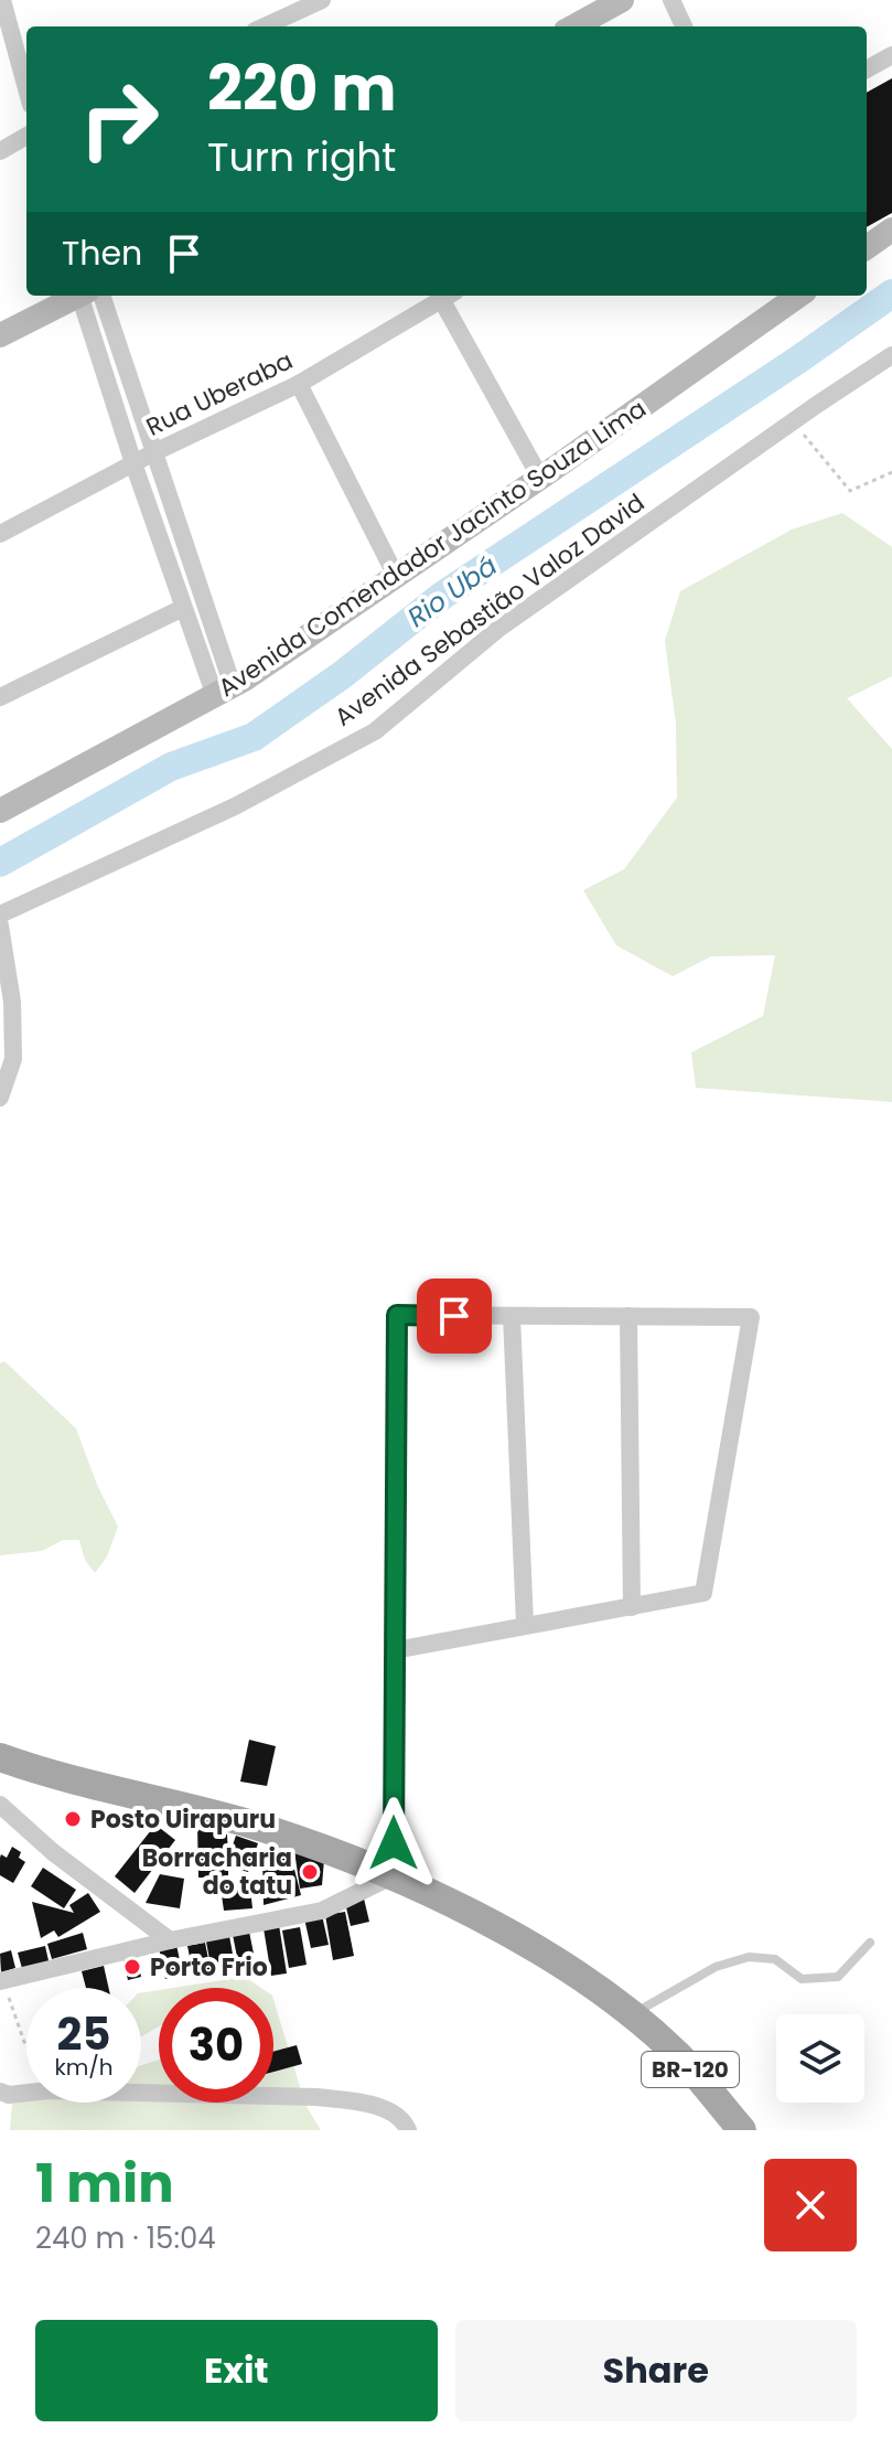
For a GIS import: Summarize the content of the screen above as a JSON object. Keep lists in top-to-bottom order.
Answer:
{
  "streets": {
    "main road": ["BR-120"],
    "street": ["Rua Uberaba", "Avenida Comendador Jacinto Souza Lima", "Avenida Sebastião Valoz David"]
  },
  "water": ["Rio Ubá"],
  "places": ["Posto Uirapuru", "Borracharia do tatu", "Porto Frio"],
  "page": {
    "turn": ["220 m", "Turn right"],
    "then": "Then",
    "speed": "25 km/h",
    "limit": "30",
    "heading": ["1 min", "240 m · 15:04"],
    "buttons": ["Exit", "Share"]
  }
}
